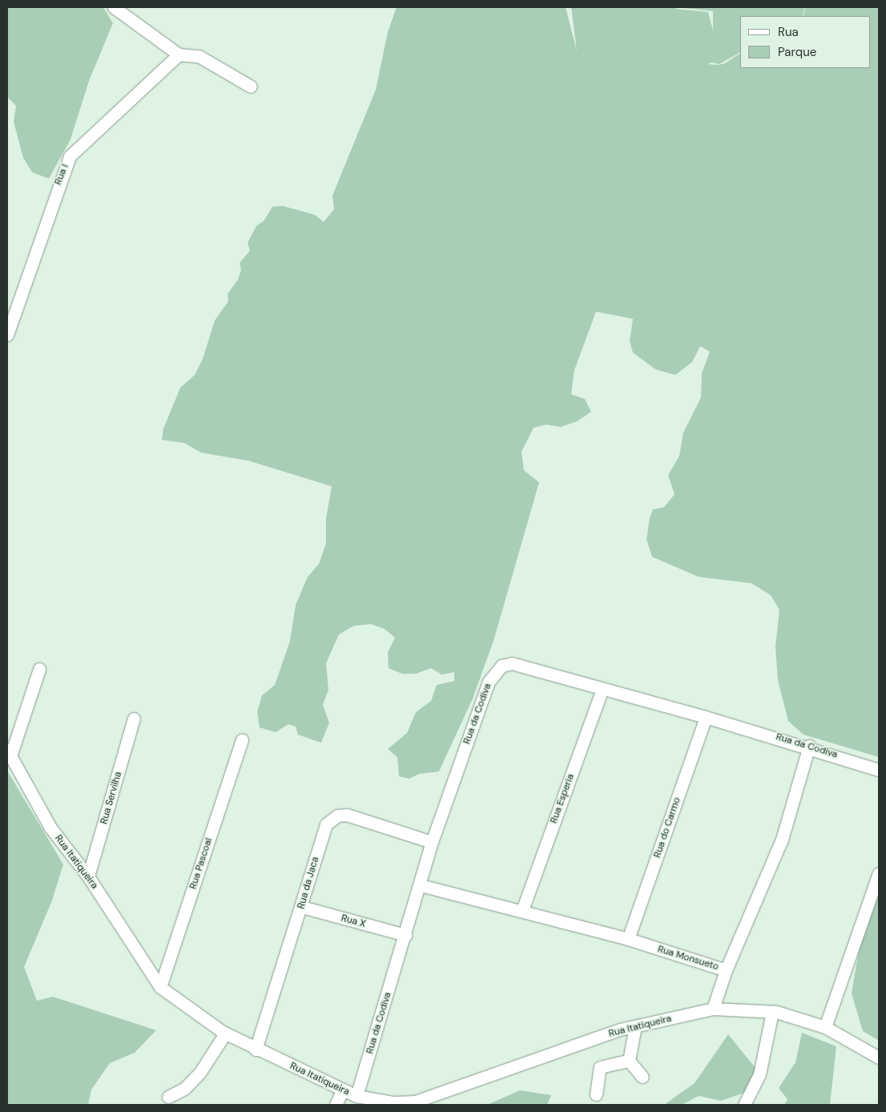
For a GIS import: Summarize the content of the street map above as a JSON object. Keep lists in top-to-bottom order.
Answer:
{
  "streets": {
    "street": [
      "Rua I",
      "Rua da Codiva",
      "Rua Servilha",
      "Rua Esperia",
      "Rua do Carmo",
      "Rua Itatiqueira",
      "Rua Pascoal",
      "Rua da Jaca",
      "Rua X",
      "Rua Monsueto"
    ]
  },
  "crossings": [
    ["Rua da Codiva", "Rua Esperia"],
    ["Rua da Codiva", "Rua do Carmo"],
    ["Rua da Codiva", "Rua Itatiqueira"],
    ["Rua da Codiva", "Rua da Jaca"],
    ["Rua da Codiva", "Rua X"],
    ["Rua da Codiva", "Rua Monsueto"],
    ["Rua Servilha", "Rua Itatiqueira"],
    ["Rua Esperia", "Rua Monsueto"],
    ["Rua do Carmo", "Rua Monsueto"],
    ["Rua Itatiqueira", "Rua Pascoal"],
    ["Rua Itatiqueira", "Rua da Jaca"],
    ["Rua da Jaca", "Rua X"]
  ],
  "legend": ["Rua", "Parque"]
}
